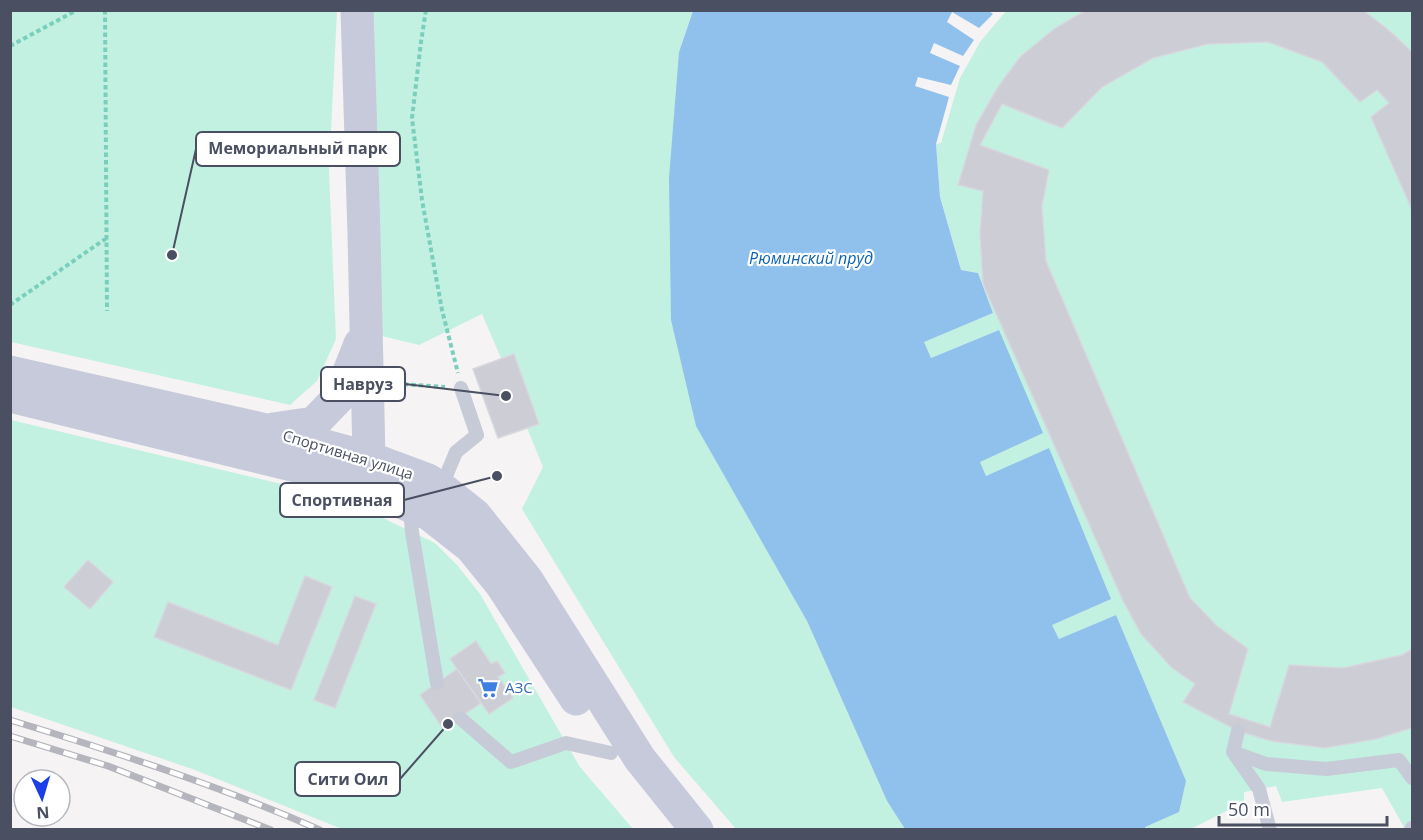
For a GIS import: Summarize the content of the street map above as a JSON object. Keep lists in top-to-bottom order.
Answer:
{
  "streets": {
    "main road": ["Спортивная улица"]
  },
  "water": ["Рюминский пруд"],
  "places": {
    "other": [
      "Мемориальный парк",
      "Навруз",
      "Спортивная",
      "Сити Оил"
    ],
    "supermarket": ["АЗС"]
  },
  "scale_bar": "50 m",
  "north": "bottom"
}
